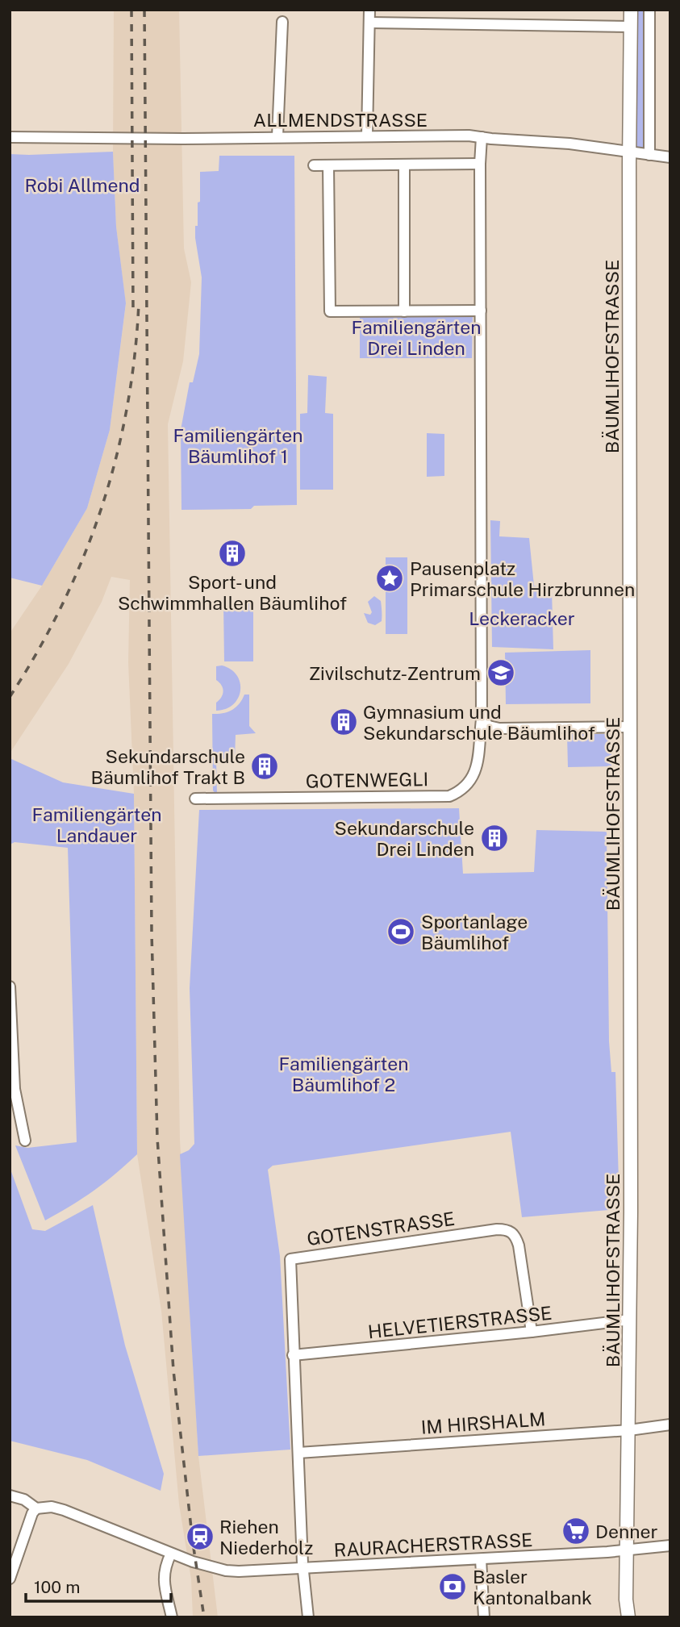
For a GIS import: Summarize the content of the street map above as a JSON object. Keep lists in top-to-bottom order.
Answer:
{
  "streets": {
    "main road": ["BÄUMLIHOFSTRASSE"],
    "street": [
      "ALLMENDSTRASSE",
      "GOTENWEGLI",
      "GOTENSTRASSE",
      "HELVETIERSTRASSE",
      "IM HIRSHALM",
      "RAURACHERSTRASSE"
    ]
  },
  "crossings": [
    ["ALLMENDSTRASSE", "BÄUMLIHOFSTRASSE"],
    ["ALLMENDSTRASSE", "GOTENWEGLI"],
    ["BÄUMLIHOFSTRASSE", "HELVETIERSTRASSE"],
    ["BÄUMLIHOFSTRASSE", "IM HIRSHALM"],
    ["BÄUMLIHOFSTRASSE", "RAURACHERSTRASSE"],
    ["GOTENSTRASSE", "HELVETIERSTRASSE"],
    ["GOTENSTRASSE", "IM HIRSHALM"],
    ["GOTENSTRASSE", "RAURACHERSTRASSE"]
  ],
  "parks": [
    "Robi Allmend",
    "Familiengärten Drei Linden",
    "Familiengärten Bäumlihof 1",
    "Leckeracker",
    "Familiengärten Landauer",
    "Familiengärten Bäumlihof 2"
  ],
  "places": {
    "building": [
      "Sport- und Schwimmhallen Bäumlihof",
      "Gymnasium und Sekundarschule Bäumlihof",
      "Sekundarschule Bäumlihof Trakt B",
      "Sekundarschule Drei Linden"
    ],
    "place": ["Pausenplatz Primarschule Hirzbrunnen"],
    "school or university": ["Zivilschutz-Zentrum"],
    "sports": ["Sportanlage Bäumlihof"],
    "supermarket": ["Denner"],
    "station": ["Riehen Niederholz"],
    "bank": ["Basler Kantonalbank"]
  },
  "scale_bar": "100 m"
}
